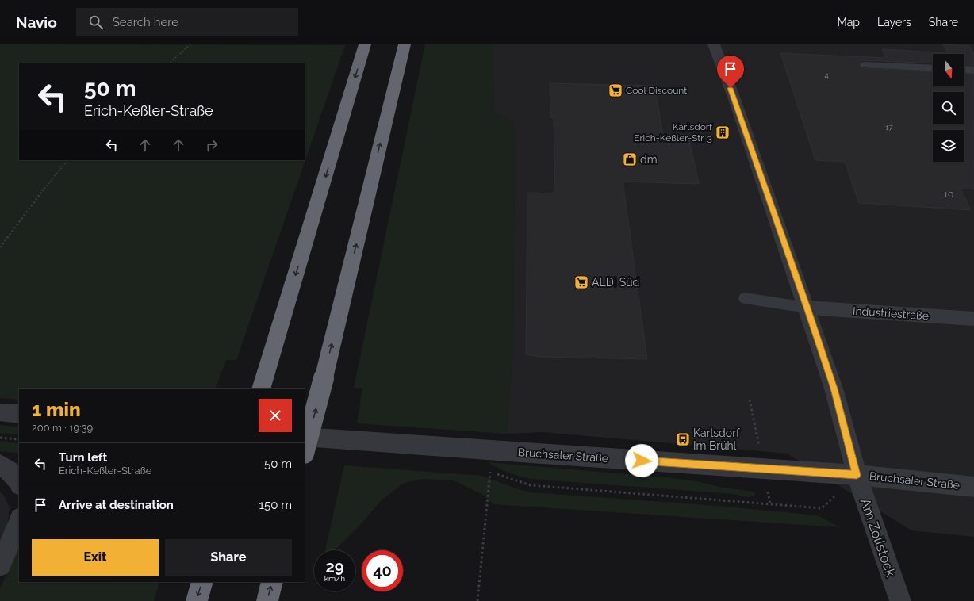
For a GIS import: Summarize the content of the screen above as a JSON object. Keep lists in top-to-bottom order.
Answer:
{
  "streets": {
    "street": ["Industriestraße", "Bruchsaler Straße", "Am Zollstock"]
  },
  "crossings": [
    ["Industriestraße", "Am Zollstock"],
    ["Bruchsaler Straße", "Am Zollstock"]
  ],
  "places": {
    "supermarket": ["Cool Discount", "ALDI Süd"],
    "building": ["Karlsdorf Erich-Keßler-Str. 3"],
    "shop": ["dm"],
    "bus stop": ["Karlsdorf Im Brühl"]
  },
  "house_numbers": ["4", "17", "10"],
  "north": "bottom",
  "page": {
    "header": "Navio",
    "search": "Search here",
    "nav": ["Map", "Layers", "Share"],
    "turn": ["50 m", "Erich-Keßler-Straße"],
    "heading": ["1 min", "200 m · 19:39"],
    "list": [
      {
        "name": "Turn left",
        "note": "Erich-Keßler-Straße",
        "value": "50 m"
      },
      {
        "name": "Arrive at destination",
        "value": "150 m"
      }
    ],
    "buttons": ["Exit", "Share"],
    "speed": "29 km/h",
    "limit": "40"
  }
}
